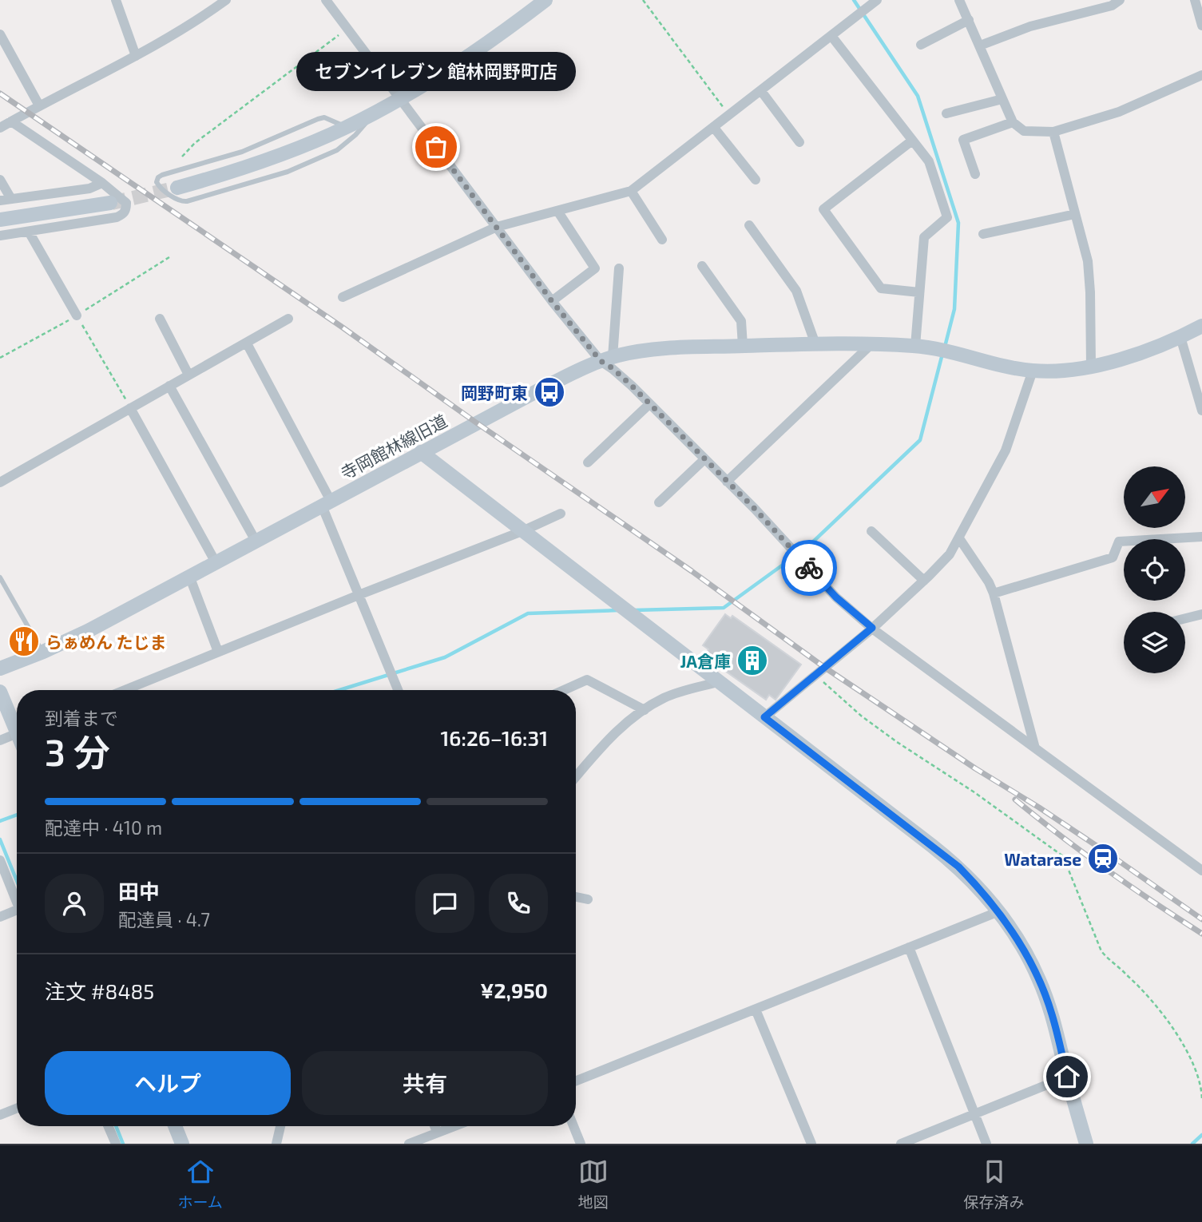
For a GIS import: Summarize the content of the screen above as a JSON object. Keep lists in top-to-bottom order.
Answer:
{
  "streets": {
    "street": ["寺岡館林線旧道"]
  },
  "places": {
    "other": ["セブンイレブン 館林岡野町店"],
    "bus stop": ["岡野町東"],
    "restaurant": ["らぁめん たじま"],
    "building": ["JA倉庫"],
    "station": ["Watarase"]
  },
  "north": "top right",
  "page": {
    "bubble": "セブンイレブン 館林岡野町店",
    "heading": ["3 分", "到着まで", "16:26–16:31"],
    "panel": [
      "田中",
      "配達員 · 4.7",
      "注文 #8485",
      "¥2,950"
    ],
    "bar": "配達中 · 410 m",
    "buttons": ["ヘルプ", "共有"],
    "tabs": ["ホーム", "地図", "保存済み"]
  }
}
